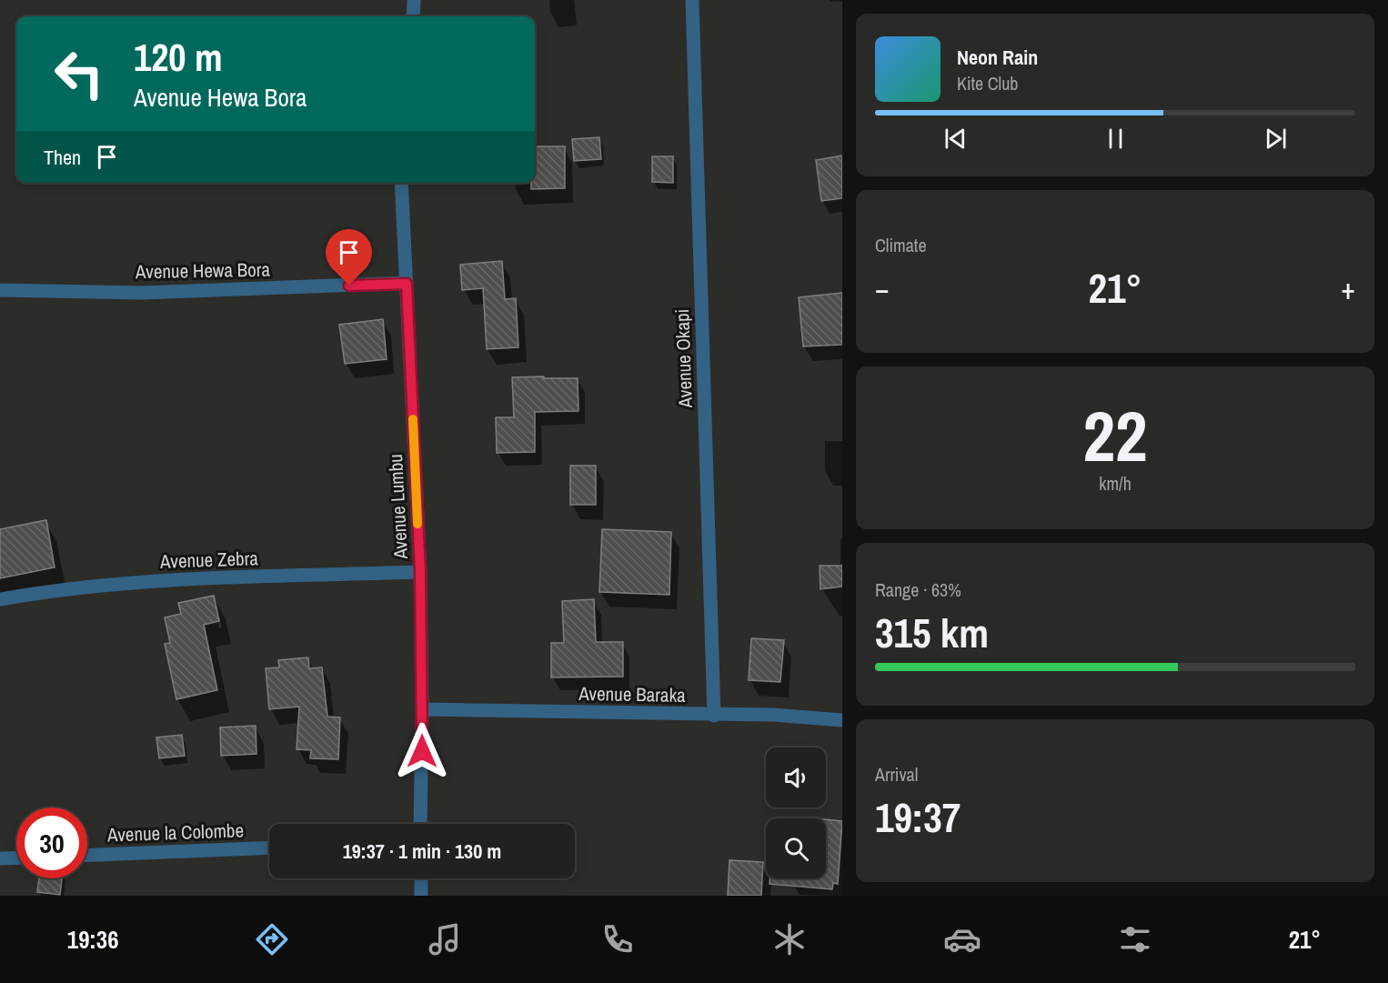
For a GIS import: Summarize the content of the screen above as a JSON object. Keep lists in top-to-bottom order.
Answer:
{
  "streets": {
    "street": [
      "Avenue Hewa Bora",
      "Avenue Okapi",
      "Avenue Lumbu",
      "Avenue Zebra",
      "Avenue Baraka",
      "Avenue la Colombe"
    ]
  },
  "crossings": [
    ["Avenue Hewa Bora", "Avenue Lumbu"],
    ["Avenue Okapi", "Avenue Baraka"],
    ["Avenue Lumbu", "Avenue Zebra"],
    ["Avenue Lumbu", "Avenue Baraka"]
  ],
  "page": {
    "turn": ["120 m", "Avenue Hewa Bora"],
    "song": ["Neon Rain", "Kite Club"],
    "then": "Then",
    "tile": [
      "Climate",
      ["22", "km/h"],
      ["Range · 63%", "315 km"],
      ["Arrival", "19:37"]
    ],
    "heat": ["−", "21°", "+"],
    "limit": "30",
    "trip": "19:37 · 1 min · 130 m",
    "tabs": ["19:36", "21°"]
  }
}
